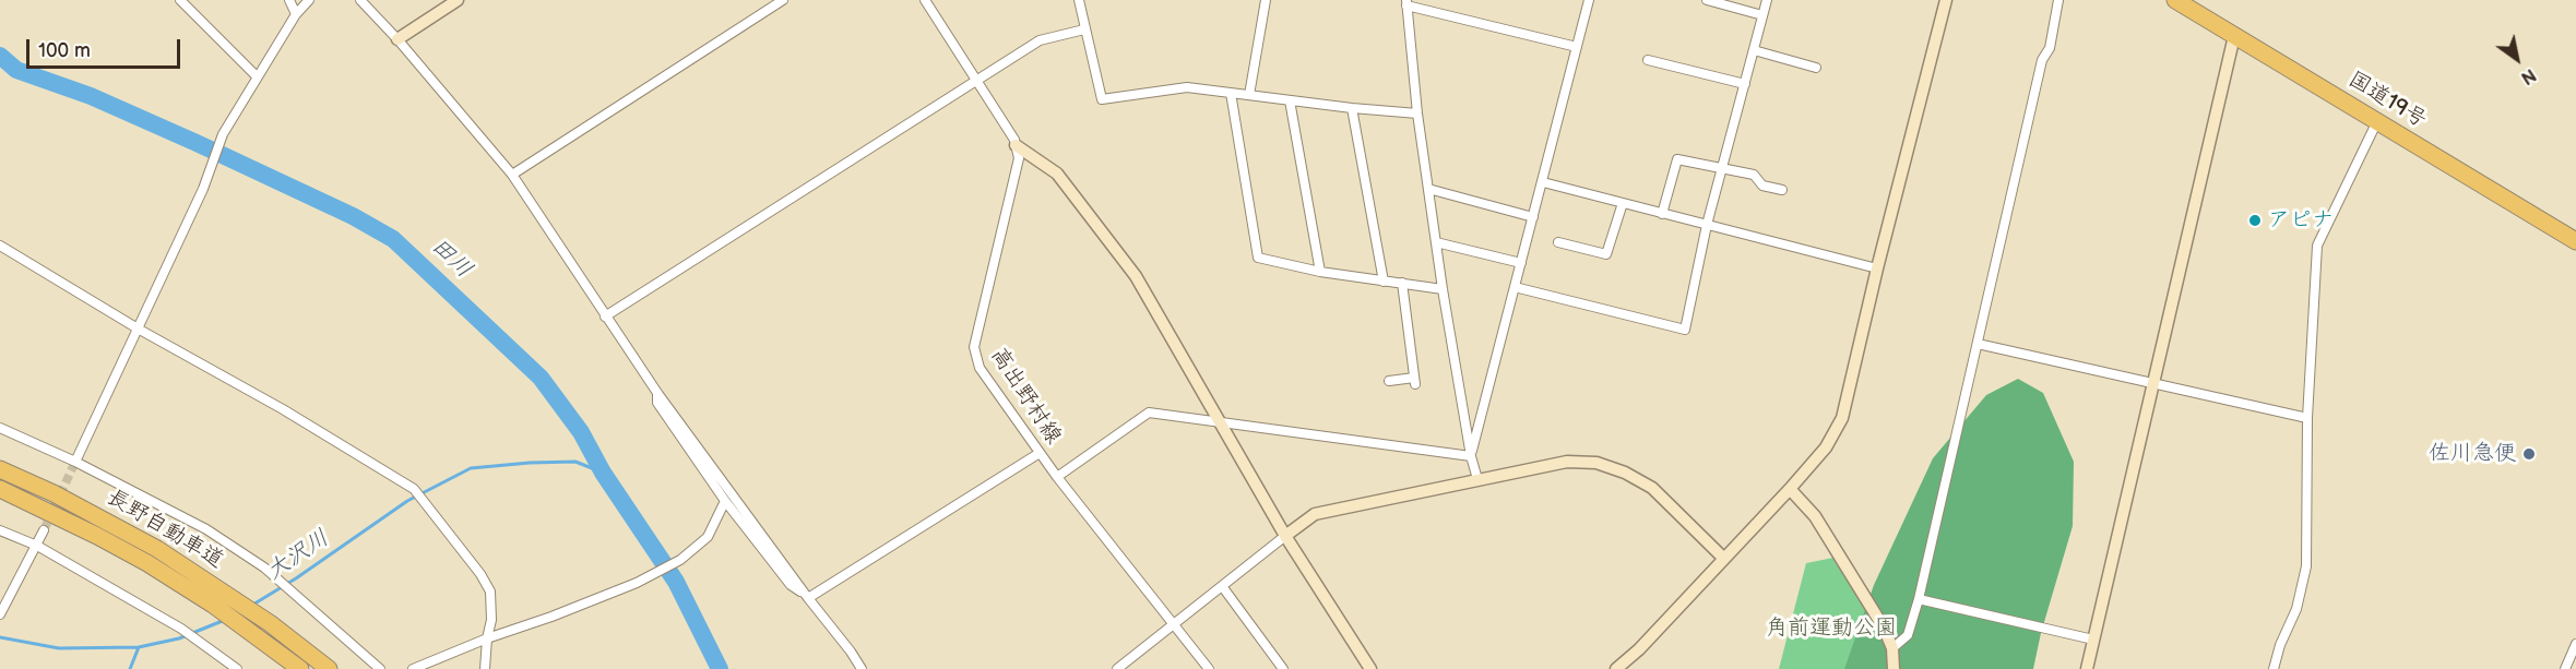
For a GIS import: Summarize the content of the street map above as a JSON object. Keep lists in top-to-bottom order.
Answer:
{
  "streets": {
    "highway": ["国道19号", "長野自動車道"],
    "street": ["高出野村線"]
  },
  "water": ["田川", "大沢川"],
  "parks": ["角前運動公園"],
  "places": ["アピナ", "佐川急便"],
  "scale_bar": "100 m",
  "north": "bottom right"
}
